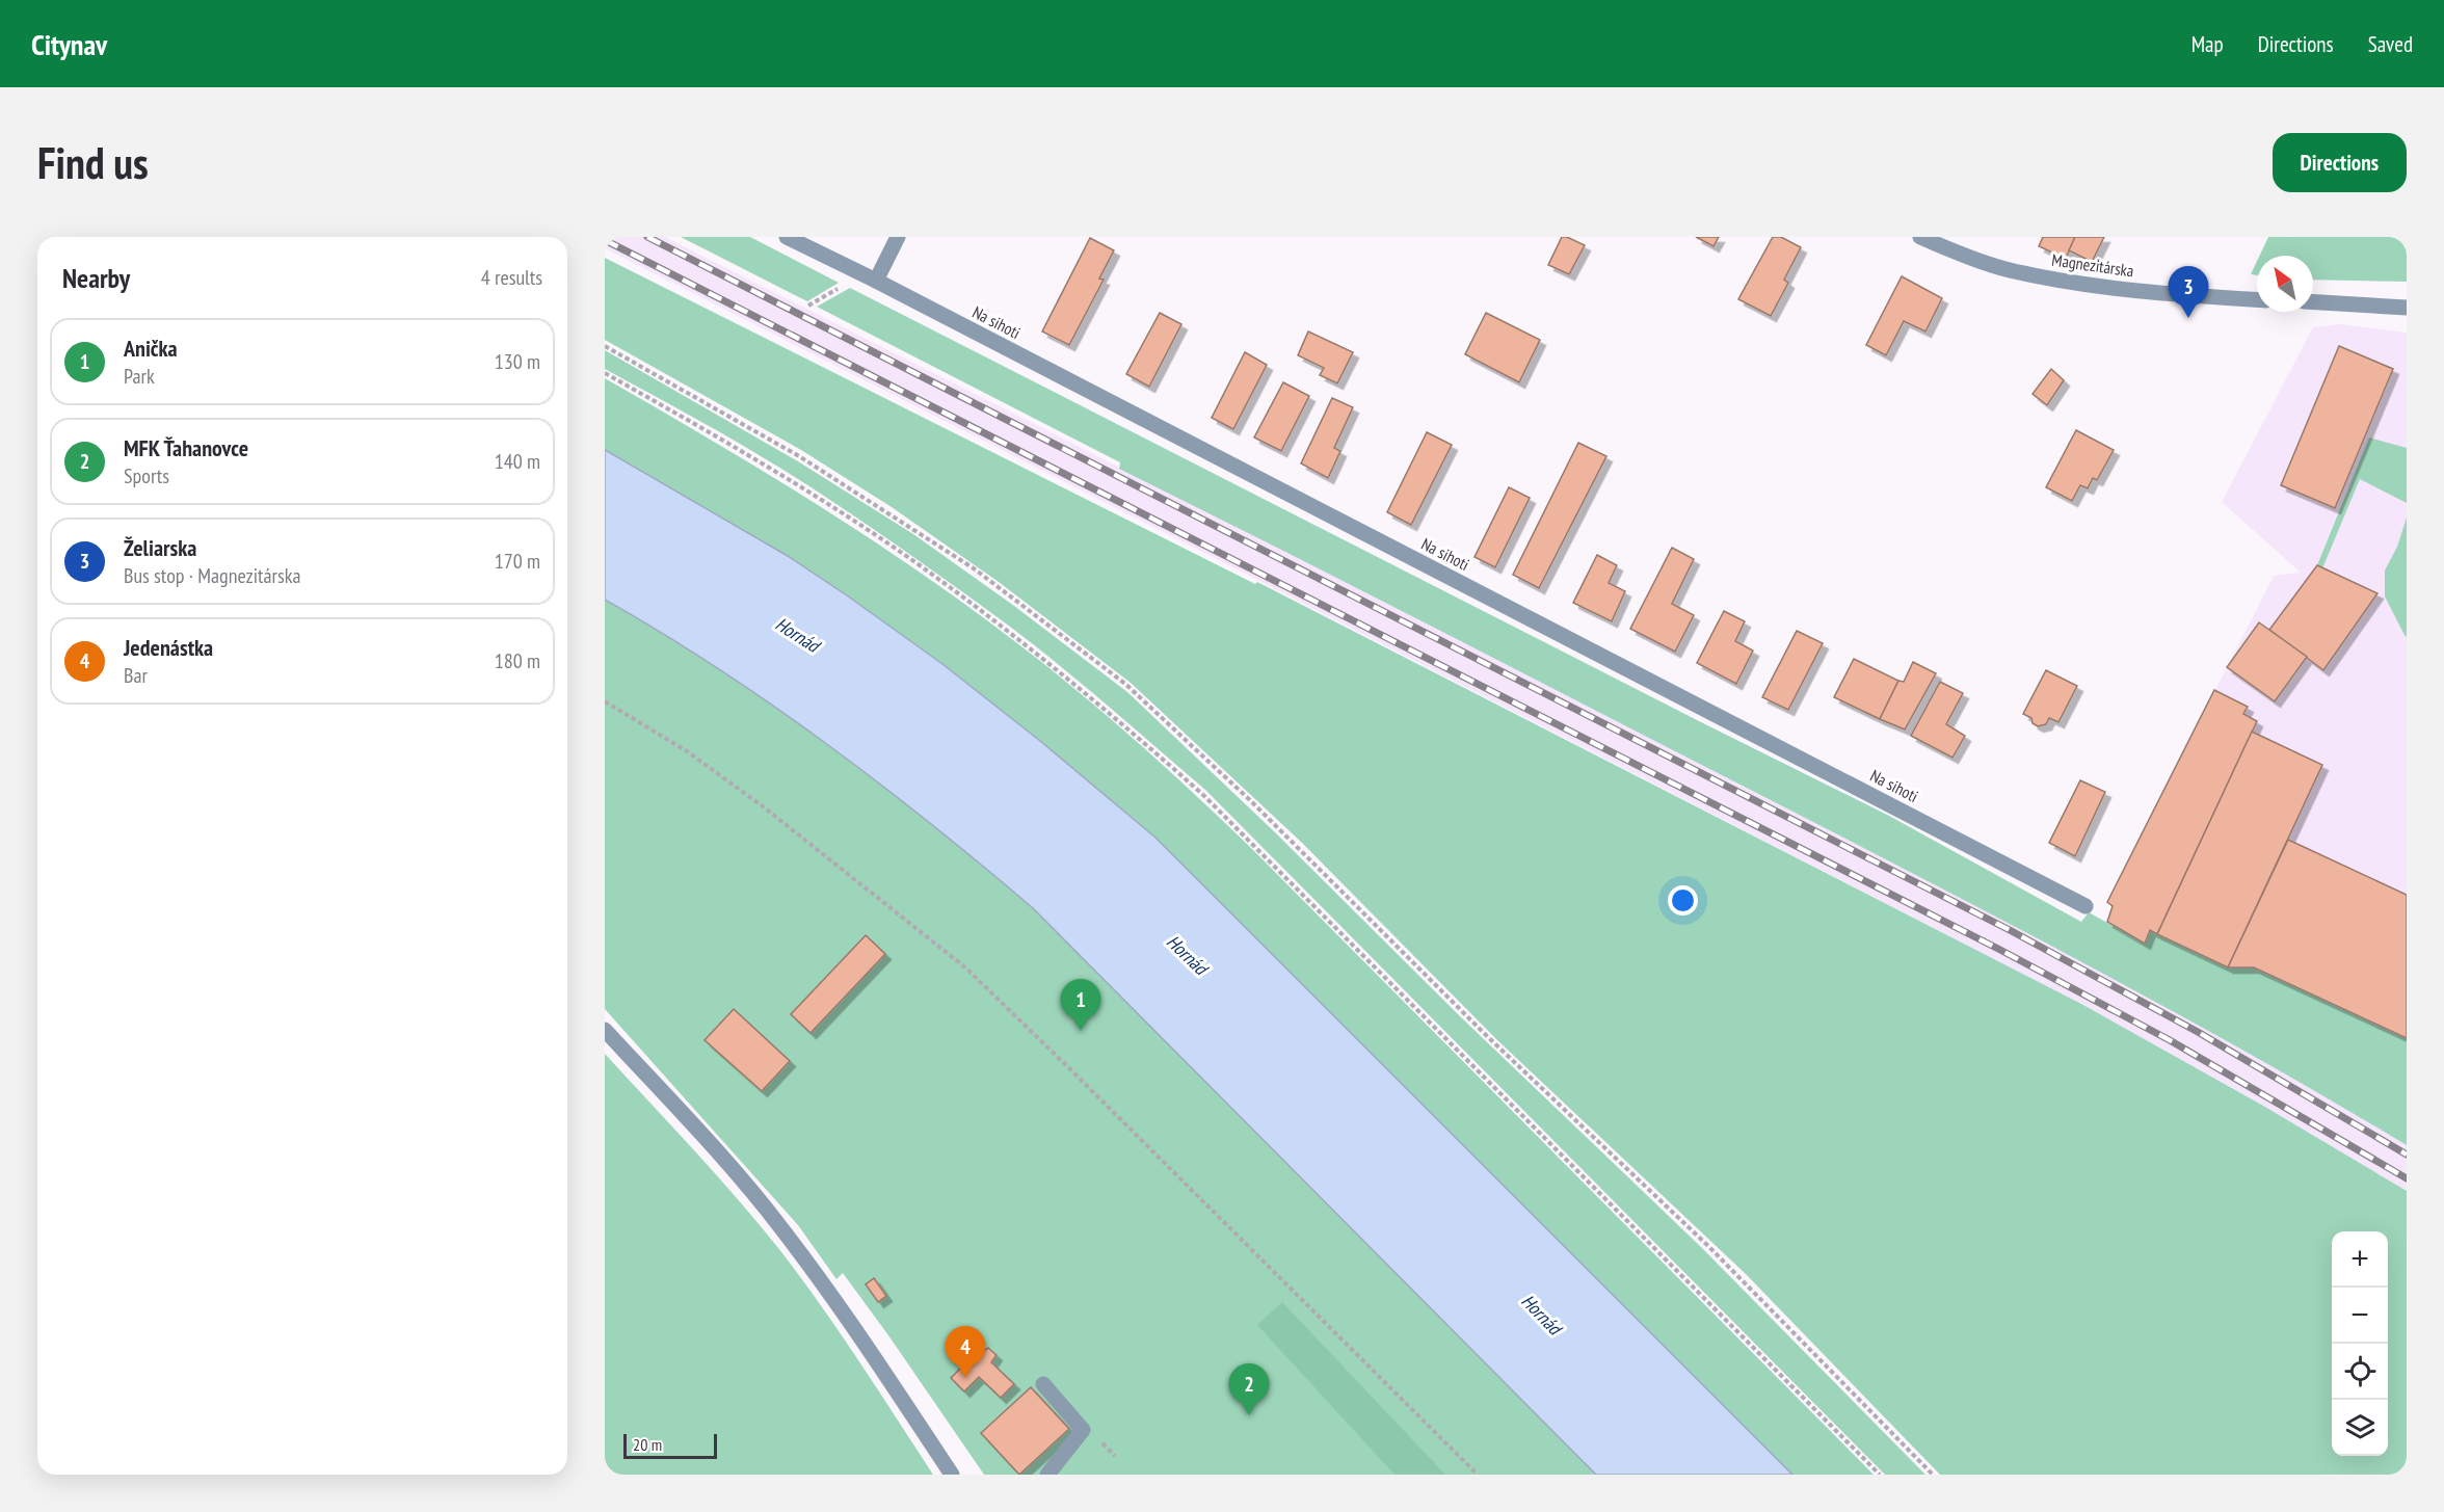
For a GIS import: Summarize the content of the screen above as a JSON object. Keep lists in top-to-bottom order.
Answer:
{
  "streets": {
    "street": ["Magnezitárska", "Na sihoti"]
  },
  "water": ["Hornád"],
  "scale_bar": "20 m",
  "north": "top left",
  "page": {
    "header": "Citynav",
    "nav": ["Map", "Directions", "Saved"],
    "buttons": "Directions",
    "title": "Find us",
    "heading": ["Nearby", "4 results"],
    "pins": [
      "3",
      "1",
      "4",
      "2"
    ],
    "list": [
      {
        "mark": "1",
        "name": "Anička",
        "note": "Park",
        "value": "130 m"
      },
      {
        "mark": "2",
        "name": "MFK Ťahanovce",
        "note": "Sports",
        "value": "140 m"
      },
      {
        "mark": "3",
        "name": "Želiarska",
        "note": "Bus stop · Magnezitárska",
        "value": "170 m"
      },
      {
        "mark": "4",
        "name": "Jedenástka",
        "note": "Bar",
        "value": "180 m"
      }
    ],
    "map_buttons": ["+", "−"],
    "scale": "20 m"
  }
}
